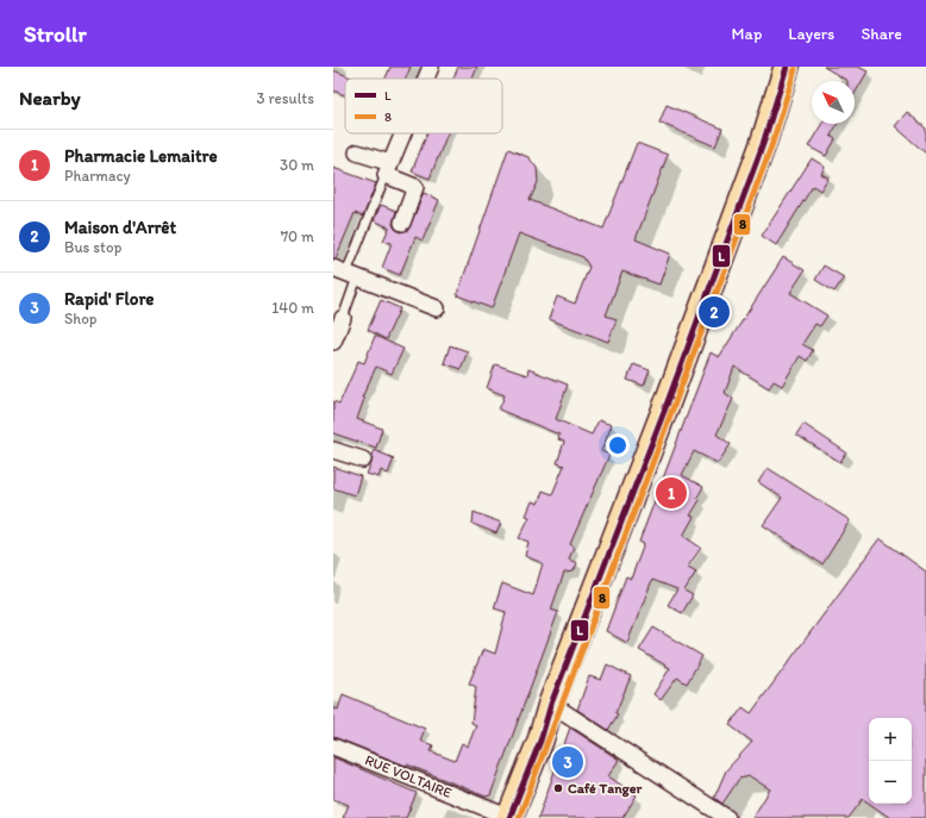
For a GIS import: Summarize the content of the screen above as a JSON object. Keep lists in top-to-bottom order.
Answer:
{
  "streets": {
    "street": ["RUE VOLTAIRE"]
  },
  "places": ["Café Tanger"],
  "lines": ["transit line L", "transit line 8"],
  "legend": ["L", "8"],
  "north": "top left",
  "page": {
    "header": "Strollr",
    "nav": ["Map", "Layers", "Share"],
    "heading": ["Nearby", "3 results"],
    "list": [
      {
        "mark": "1",
        "name": "Pharmacie Lemaitre",
        "note": "Pharmacy",
        "value": "30 m"
      },
      {
        "mark": "2",
        "name": "Maison d'Arrêt",
        "note": "Bus stop",
        "value": "70 m"
      },
      {
        "mark": "3",
        "name": "Rapid' Flore",
        "note": "Shop",
        "value": "140 m"
      }
    ],
    "pins": ["2", "1", "3"],
    "map_buttons": ["+", "−"]
  }
}
